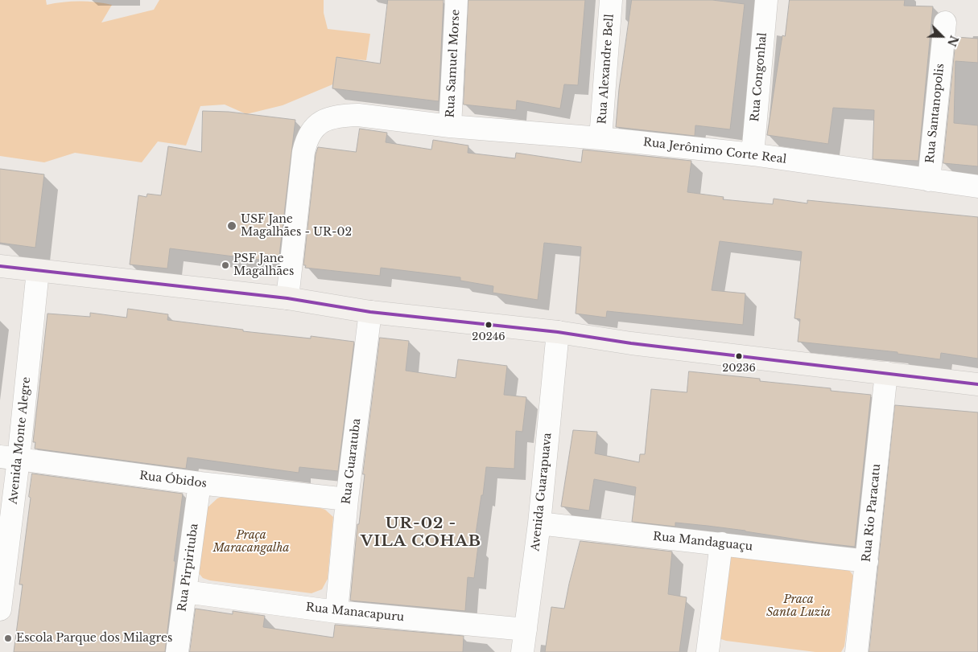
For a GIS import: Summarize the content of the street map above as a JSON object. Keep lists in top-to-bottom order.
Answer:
{
  "streets": {
    "street": [
      "Rua Samuel Morse",
      "Rua Alexandre Bell",
      "Rua Congonhal",
      "Rua Santanopolis",
      "Rua Jerônimo Corte Real",
      "Avenida Monte Alegre",
      "Rua Guaratuba",
      "Rua Óbidos",
      "Avenida Guarapuava",
      "Rua Rio Paracatu",
      "Rua Mandaguaçu",
      "Rua Pirpirituba",
      "Rua Manacapuru"
    ]
  },
  "crossings": [
    ["Rua Samuel Morse", "Rua Jerônimo Corte Real"],
    ["Rua Alexandre Bell", "Rua Jerônimo Corte Real"],
    ["Rua Congonhal", "Rua Jerônimo Corte Real"],
    ["Rua Santanopolis", "Rua Jerônimo Corte Real"],
    ["Avenida Monte Alegre", "Rua Óbidos"],
    ["Rua Guaratuba", "Rua Óbidos"],
    ["Rua Guaratuba", "Rua Manacapuru"],
    ["Rua Óbidos", "Rua Pirpirituba"],
    ["Avenida Guarapuava", "Rua Mandaguaçu"],
    ["Avenida Guarapuava", "Rua Manacapuru"],
    ["Rua Rio Paracatu", "Rua Mandaguaçu"],
    ["Rua Pirpirituba", "Rua Manacapuru"]
  ],
  "districts": ["UR-02 - VILA COHAB"],
  "parks": ["Praça Maracangalha", "Praca Santa Luzia"],
  "places": [
    "USF Jane Magalhães - UR-02",
    "PSF Jane Magalhães",
    "20246",
    "20236",
    "Escola Parque dos Milagres"
  ],
  "north": "bottom right"
}
